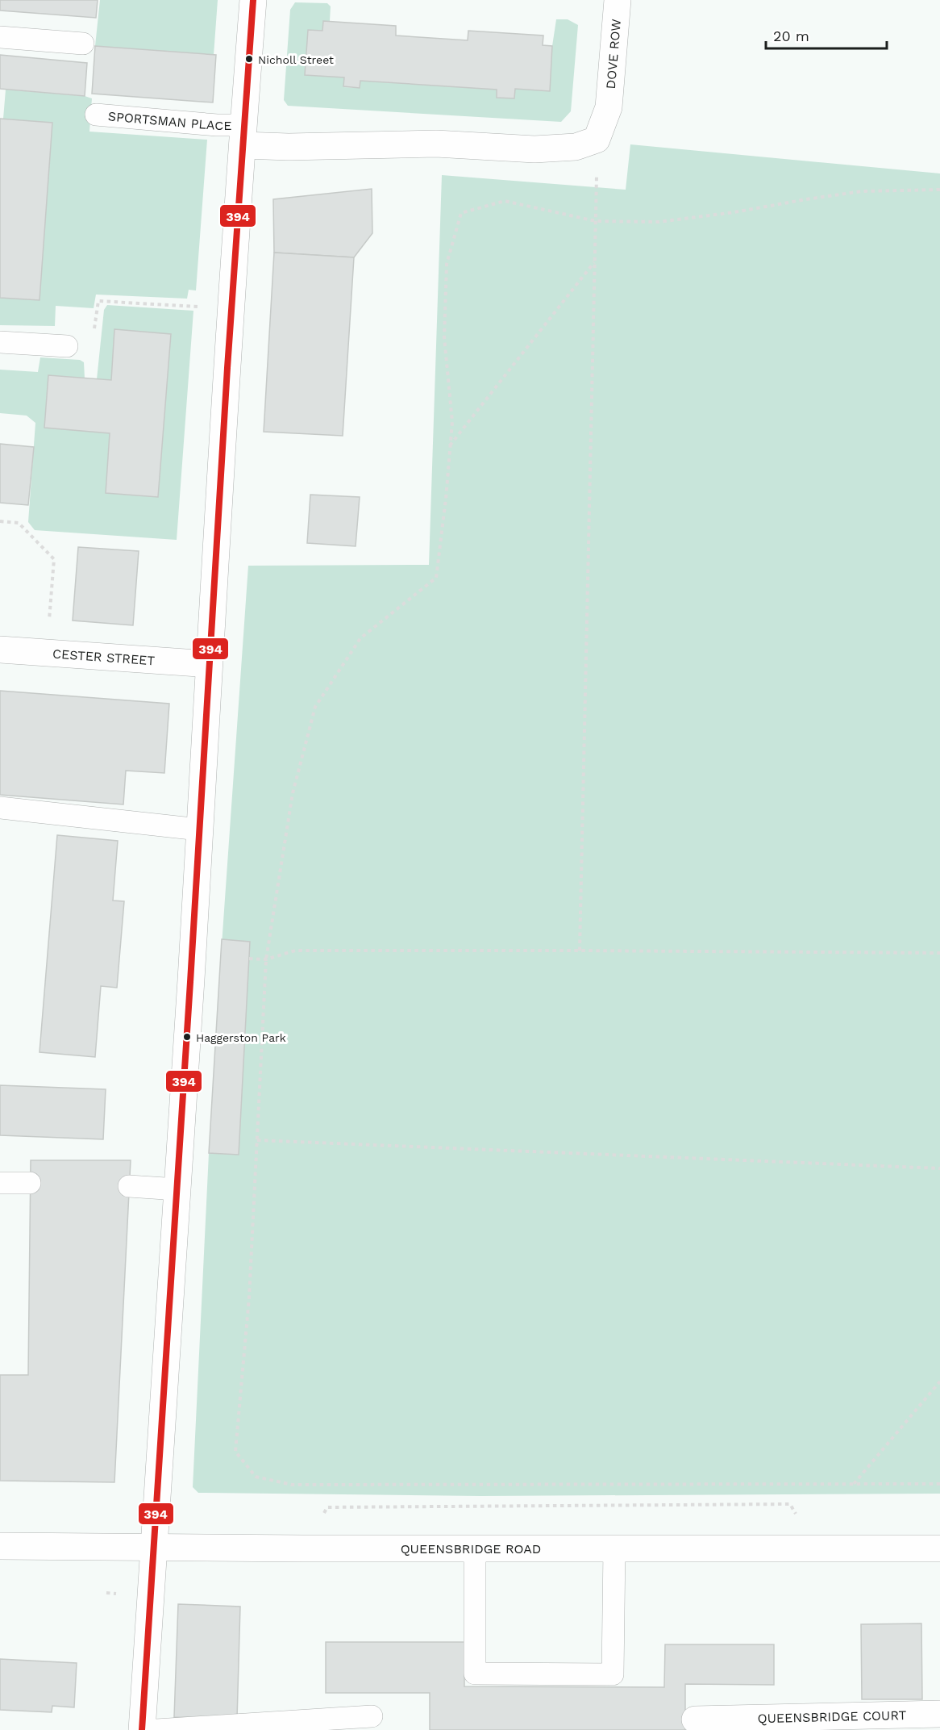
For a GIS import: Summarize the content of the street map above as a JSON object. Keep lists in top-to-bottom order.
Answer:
{
  "streets": {
    "street": [
      "DOVE ROW",
      "CESTER STREET",
      "QUEENSBRIDGE ROAD",
      "QUEENSBRIDGE COURT"
    ],
    "lane": ["SPORTSMAN PLACE"]
  },
  "places": ["Nicholl Street", "Haggerston Park"],
  "lines": ["transit line 394"],
  "scale_bar": "20 m"
}
